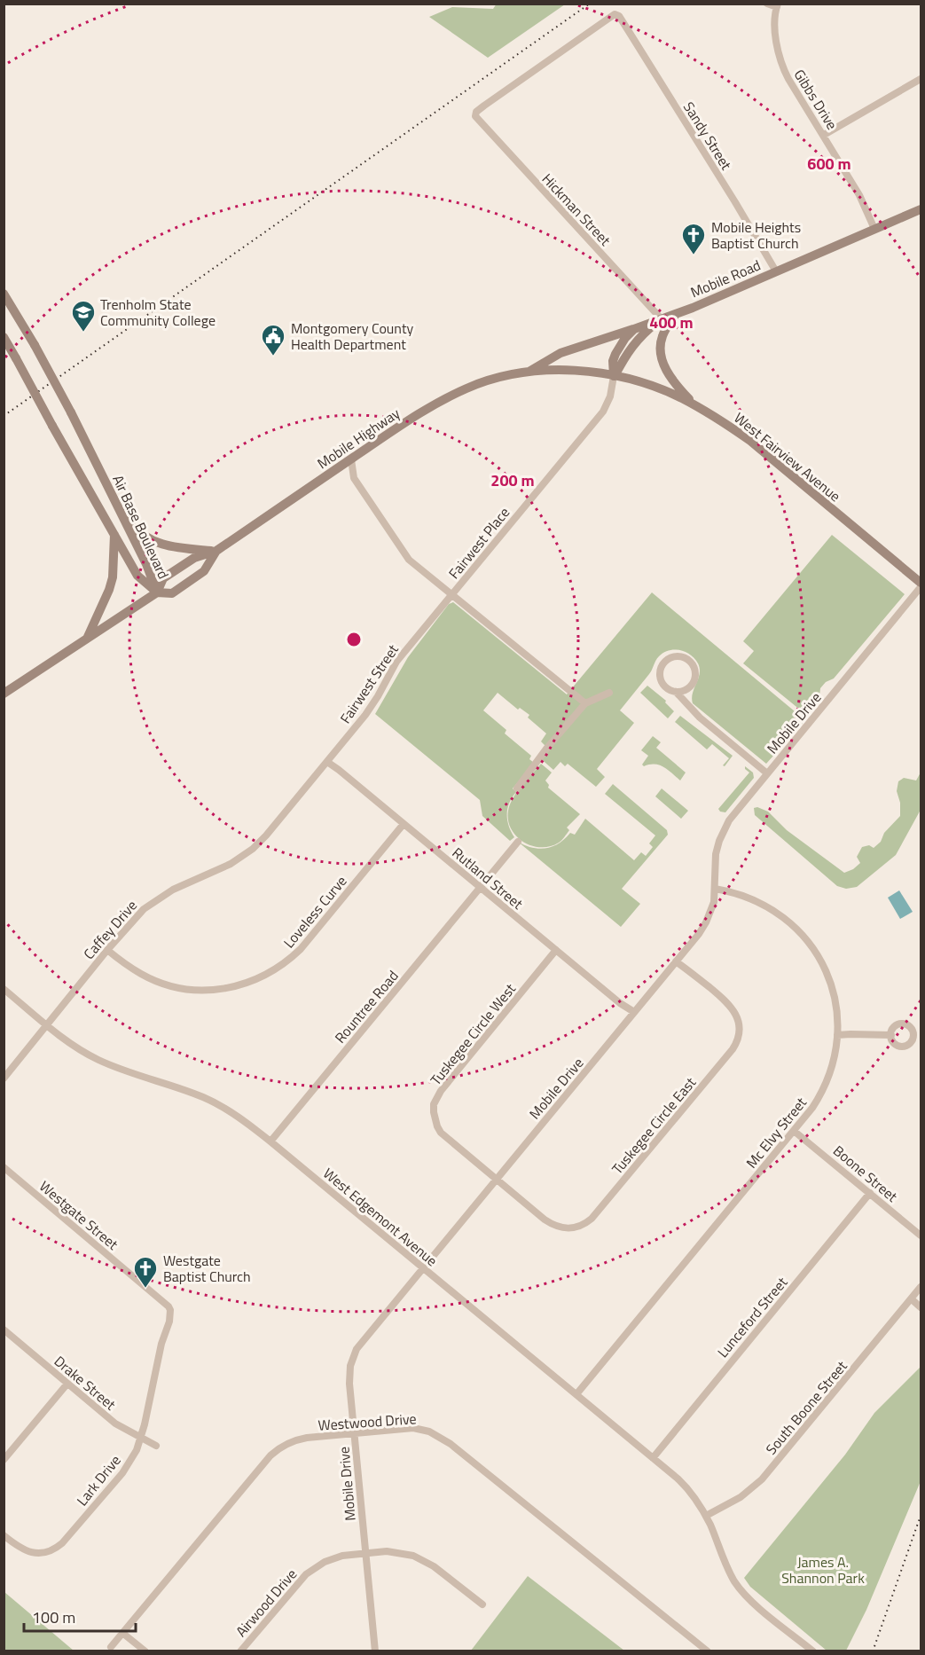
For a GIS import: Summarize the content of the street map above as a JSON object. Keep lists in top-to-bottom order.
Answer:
{
  "streets": {
    "main road": [
      "Mobile Road",
      "Mobile Highway",
      "West Fairview Avenue",
      "Air Base Boulevard"
    ],
    "street": [
      "Gibbs Drive",
      "Sandy Street",
      "Hickman Street",
      "Fairwest Place",
      "Fairwest Street",
      "Mobile Drive",
      "Rutland Street",
      "Loveless Curve",
      "Caffey Drive",
      "Rountree Road",
      "Tuskegee Circle West",
      "Tuskegee Circle East",
      "Mc Elvy Street",
      "Boone Street",
      "Westgate Street",
      "West Edgemont Avenue",
      "Lunceford Street",
      "Drake Street",
      "South Boone Street",
      "Westwood Drive",
      "Lark Drive",
      "Airwood Drive"
    ]
  },
  "crossings": [
    ["Gibbs Drive", "Mobile Road"],
    ["Sandy Street", "Hickman Street"],
    ["Sandy Street", "Mobile Road"],
    ["Hickman Street", "Mobile Road"],
    ["Mobile Road", "Mobile Highway"],
    ["Mobile Road", "West Fairview Avenue"],
    ["Mobile Road", "Fairwest Place"],
    ["Mobile Highway", "West Fairview Avenue"],
    ["Mobile Highway", "Air Base Boulevard"],
    ["West Fairview Avenue", "Fairwest Place"],
    ["Fairwest Place", "Fairwest Street"],
    ["Fairwest Street", "Rutland Street"],
    ["Fairwest Street", "Caffey Drive"],
    ["Mobile Drive", "Rutland Street"],
    ["Mobile Drive", "Tuskegee Circle West"],
    ["Mobile Drive", "Tuskegee Circle East"],
    ["Mobile Drive", "Mc Elvy Street"],
    ["Mobile Drive", "West Edgemont Avenue"],
    ["Mobile Drive", "Westwood Drive"],
    ["Mobile Drive", "Airwood Drive"],
    ["Rutland Street", "Loveless Curve"],
    ["Rutland Street", "Caffey Drive"],
    ["Rutland Street", "Rountree Road"],
    ["Rutland Street", "Tuskegee Circle West"],
    ["Loveless Curve", "Caffey Drive"],
    ["Caffey Drive", "West Edgemont Avenue"],
    ["Rountree Road", "West Edgemont Avenue"],
    ["Tuskegee Circle West", "Tuskegee Circle East"],
    ["Mc Elvy Street", "Boone Street"],
    ["Mc Elvy Street", "West Edgemont Avenue"],
    ["Boone Street", "Lunceford Street"],
    ["Westgate Street", "Lark Drive"],
    ["West Edgemont Avenue", "Lunceford Street"],
    ["West Edgemont Avenue", "South Boone Street"],
    ["Drake Street", "Lark Drive"]
  ],
  "parks": ["James A. Shannon Park"],
  "places": {
    "church": ["Mobile Heights Baptist Church", "Westgate Baptist Church"],
    "school or university": ["Trenholm State Community College"],
    "public building": ["Montgomery County Health Department"]
  },
  "scale_bar": "100 m",
  "rings": ["600 m", "400 m", "200 m"]
}
